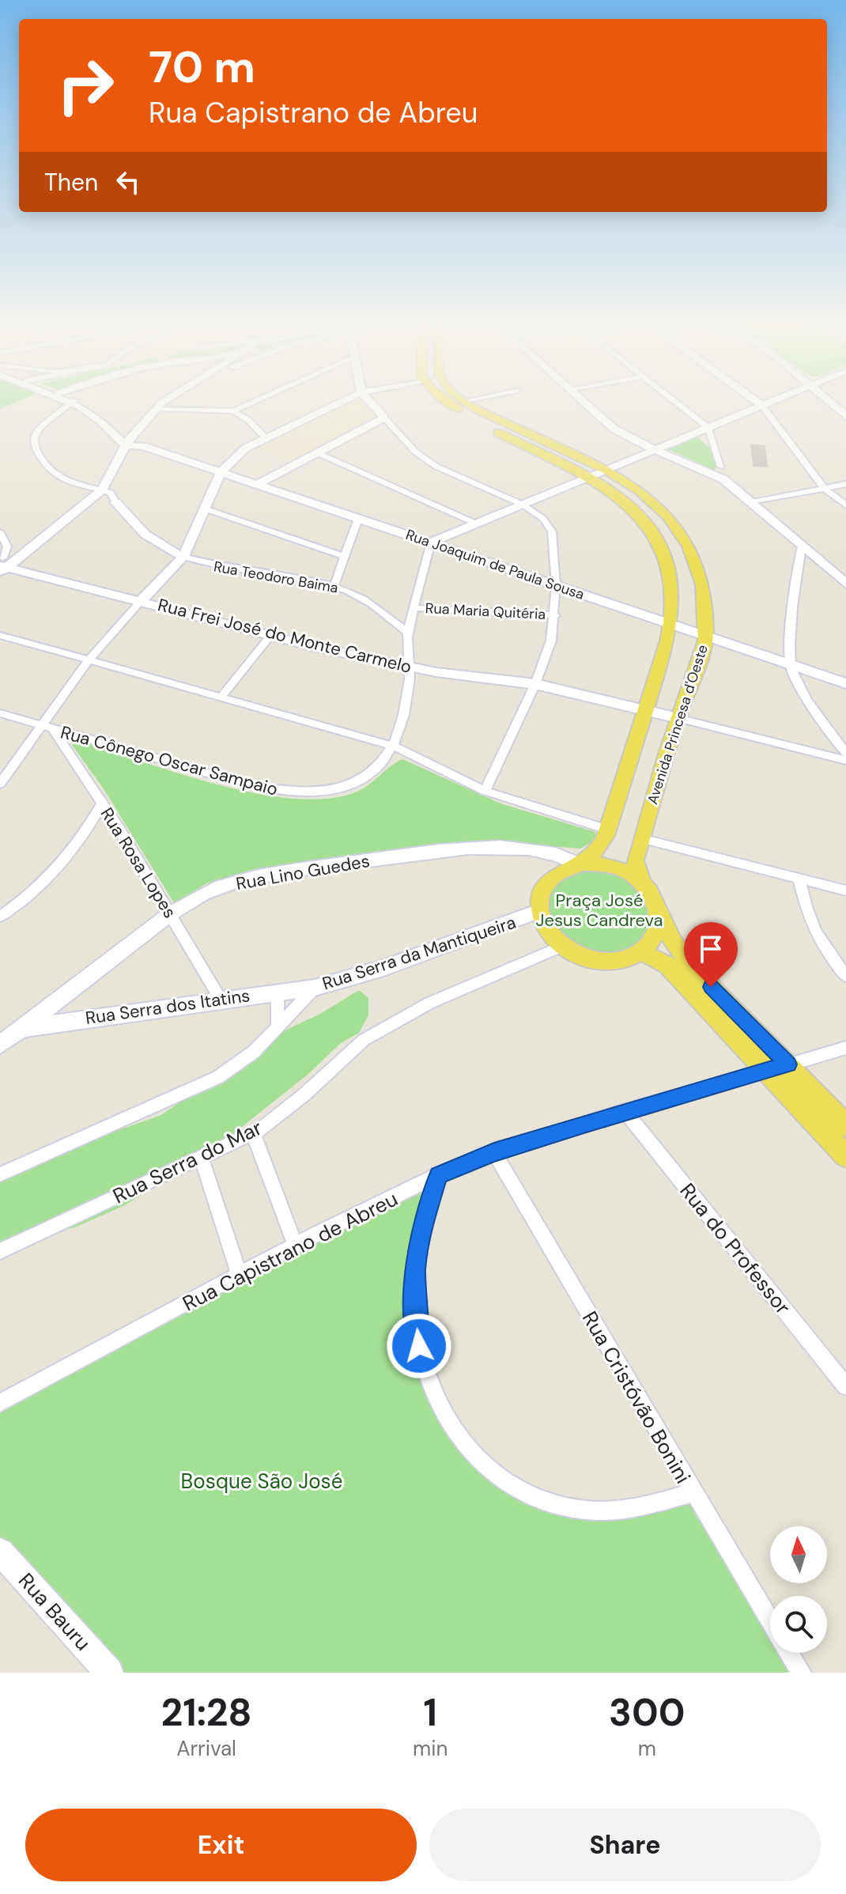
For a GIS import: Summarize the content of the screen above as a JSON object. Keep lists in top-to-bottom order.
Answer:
{
  "streets": {
    "main road": [
      "Rua Joaquim de Paula Sousa",
      "Rua Teodoro Baima",
      "Rua Frei José do Monte Carmelo",
      "Avenida Princesa d'Oeste",
      "Rua Lino Guedes",
      "Rua Serra da Mantiqueira",
      "Rua Serra dos Itatins",
      "Rua Bauru"
    ],
    "street": [
      "Rua Maria Quitéria",
      "Rua Cônego Oscar Sampaio",
      "Rua Rosa Lopes",
      "Rua Serra do Mar",
      "Rua do Professor",
      "Rua Capistrano de Abreu",
      "Rua Cristóvão Bonini"
    ]
  },
  "crossings": [
    ["Rua Joaquim de Paula Sousa", "Avenida Princesa d'Oeste"],
    ["Rua Frei José do Monte Carmelo", "Avenida Princesa d'Oeste"],
    ["Avenida Princesa d'Oeste", "Rua Lino Guedes"],
    ["Avenida Princesa d'Oeste", "Rua Serra da Mantiqueira"],
    ["Avenida Princesa d'Oeste", "Rua Serra do Mar"],
    ["Rua Cônego Oscar Sampaio", "Rua Rosa Lopes"],
    ["Rua Rosa Lopes", "Rua Lino Guedes"],
    ["Rua Rosa Lopes", "Rua Serra dos Itatins"],
    ["Rua Lino Guedes", "Rua Serra da Mantiqueira"],
    ["Rua Lino Guedes", "Rua Serra dos Itatins"],
    ["Rua Lino Guedes", "Rua Serra do Mar"],
    ["Rua Serra da Mantiqueira", "Rua Serra dos Itatins"],
    ["Rua Serra da Mantiqueira", "Rua Serra do Mar"],
    ["Rua do Professor", "Rua Capistrano de Abreu"],
    ["Rua Capistrano de Abreu", "Rua Cristóvão Bonini"]
  ],
  "parks": ["Praça José Jesus Candreva", "Bosque São José"],
  "north": "top",
  "page": {
    "turn": ["70 m", "Rua Capistrano de Abreu"],
    "then": "Then",
    "eta": [
      "21:28",
      "Arrival",
      "1",
      "min",
      "300",
      "m"
    ],
    "buttons": ["Exit", "Share"]
  }
}
